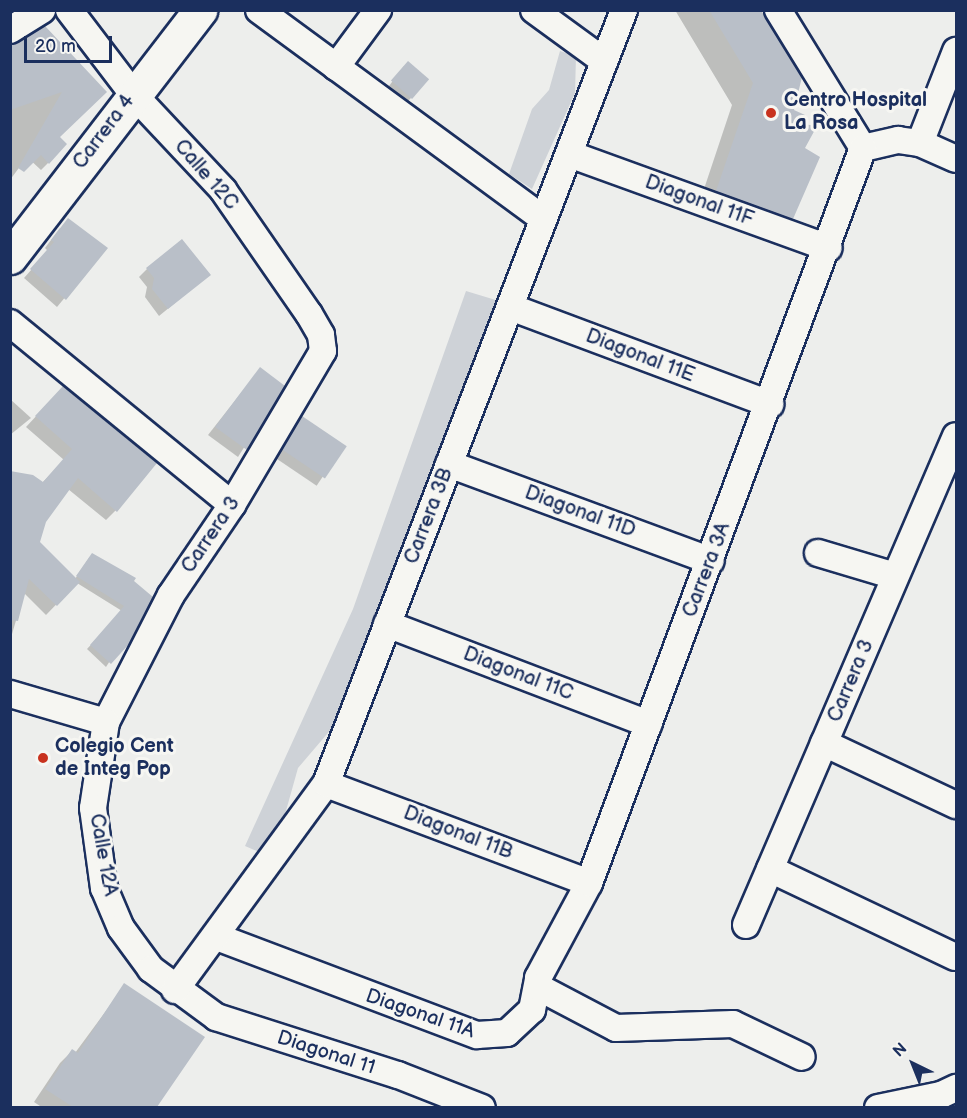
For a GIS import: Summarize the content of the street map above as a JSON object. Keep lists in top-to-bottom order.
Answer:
{
  "streets": {
    "street": [
      "Carrera 4",
      "Calle 12C",
      "Diagonal 11F",
      "Diagonal 11E",
      "Diagonal 11D",
      "Carrera 3B",
      "Carrera 3",
      "Carrera 3A",
      "Diagonal 11C",
      "Diagonal 11B",
      "Calle 12A",
      "Diagonal 11A",
      "Diagonal 11"
    ]
  },
  "crossings": [
    ["Carrera 4", "Calle 12C"],
    ["Calle 12C", "Carrera 3"],
    ["Diagonal 11F", "Carrera 3B"],
    ["Diagonal 11F", "Carrera 3A"],
    ["Diagonal 11E", "Carrera 3B"],
    ["Diagonal 11E", "Carrera 3A"],
    ["Diagonal 11D", "Carrera 3B"],
    ["Diagonal 11D", "Carrera 3A"],
    ["Carrera 3B", "Diagonal 11C"],
    ["Carrera 3B", "Diagonal 11B"],
    ["Carrera 3B", "Calle 12A"],
    ["Carrera 3B", "Diagonal 11A"],
    ["Carrera 3B", "Diagonal 11"],
    ["Carrera 3", "Calle 12A"],
    ["Carrera 3A", "Diagonal 11C"],
    ["Carrera 3A", "Diagonal 11B"],
    ["Carrera 3A", "Diagonal 11A"],
    ["Calle 12A", "Diagonal 11"]
  ],
  "places": ["Centro Hospital La Rosa", "Colegio Cent de Integ Pop"],
  "scale_bar": "20 m",
  "north": "top left"
}
